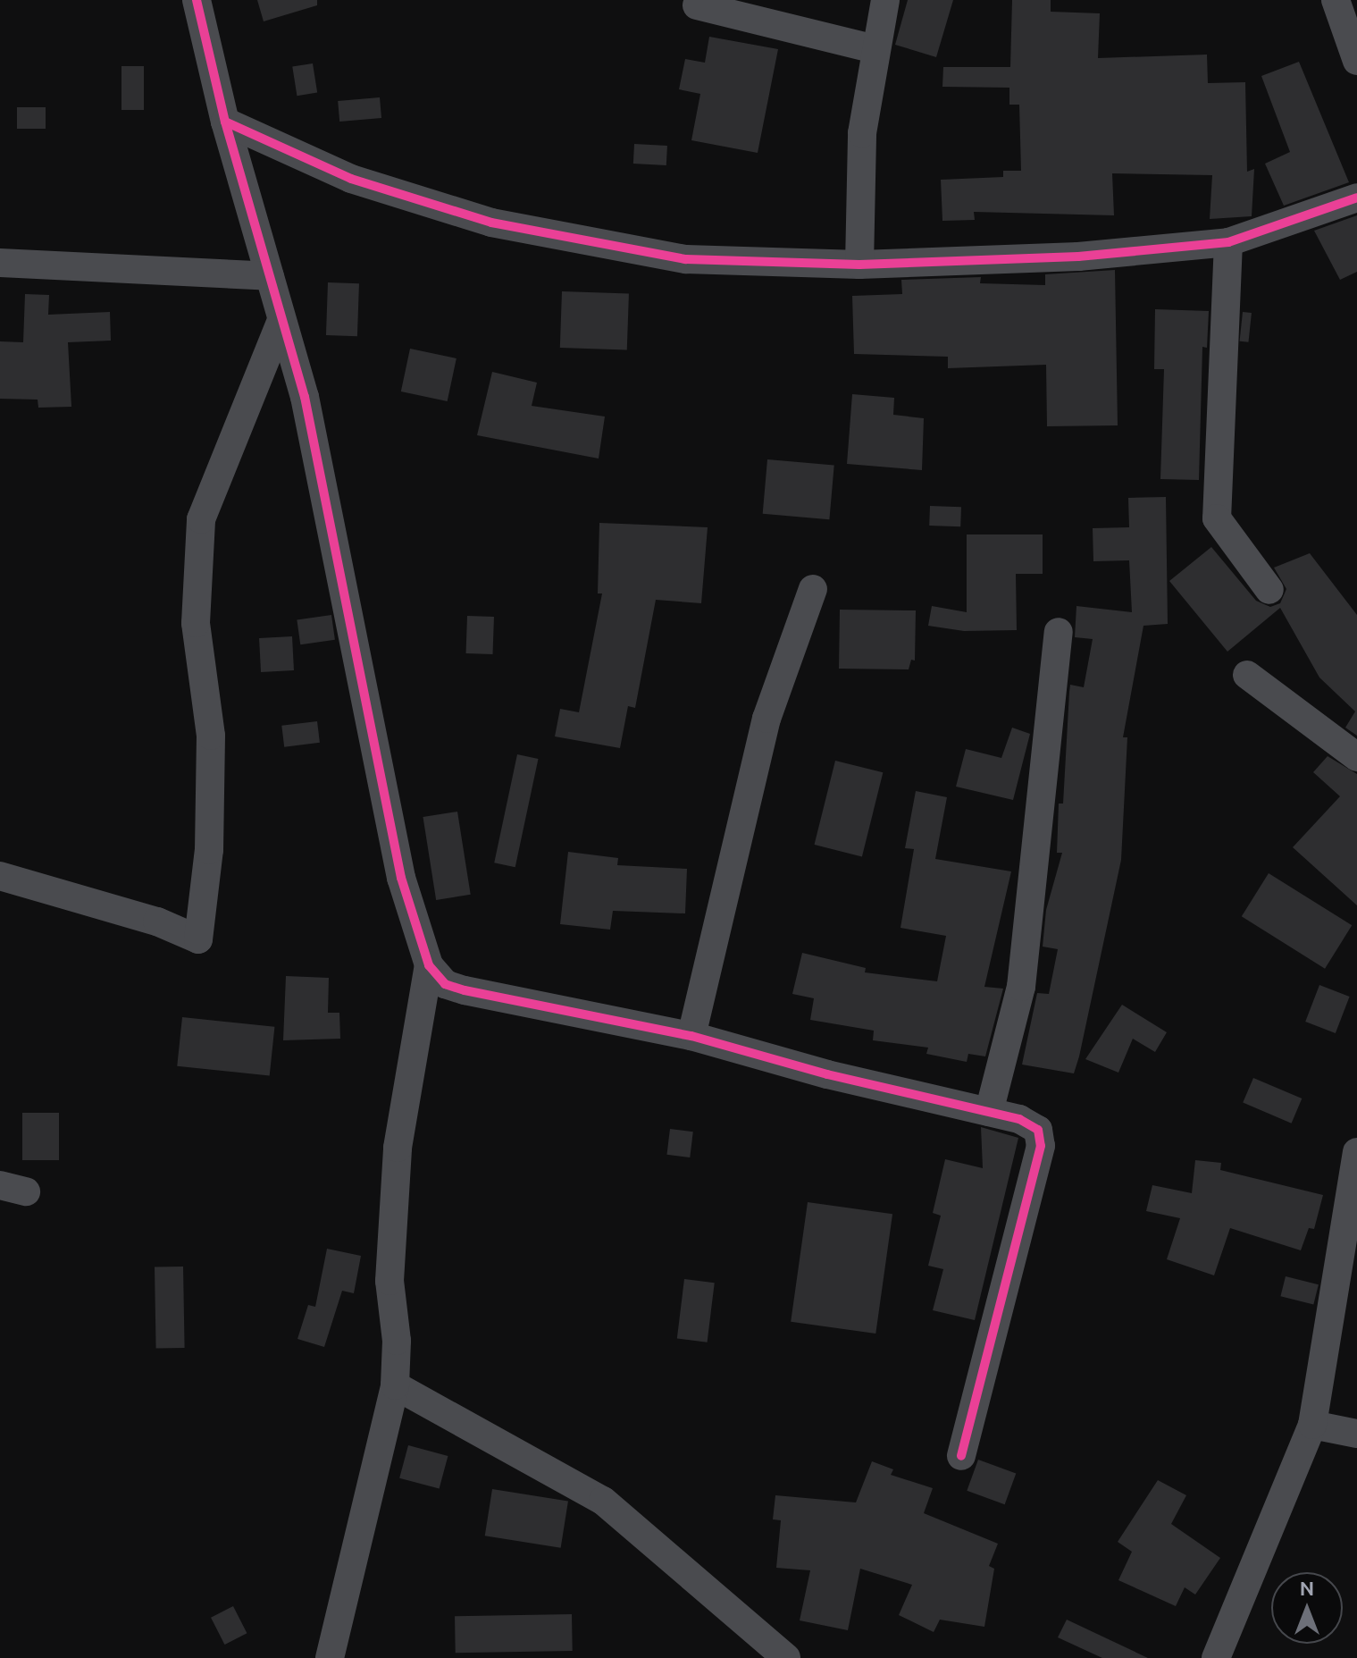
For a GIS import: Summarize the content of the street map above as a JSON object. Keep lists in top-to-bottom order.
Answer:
{
  "north": "top"
}
